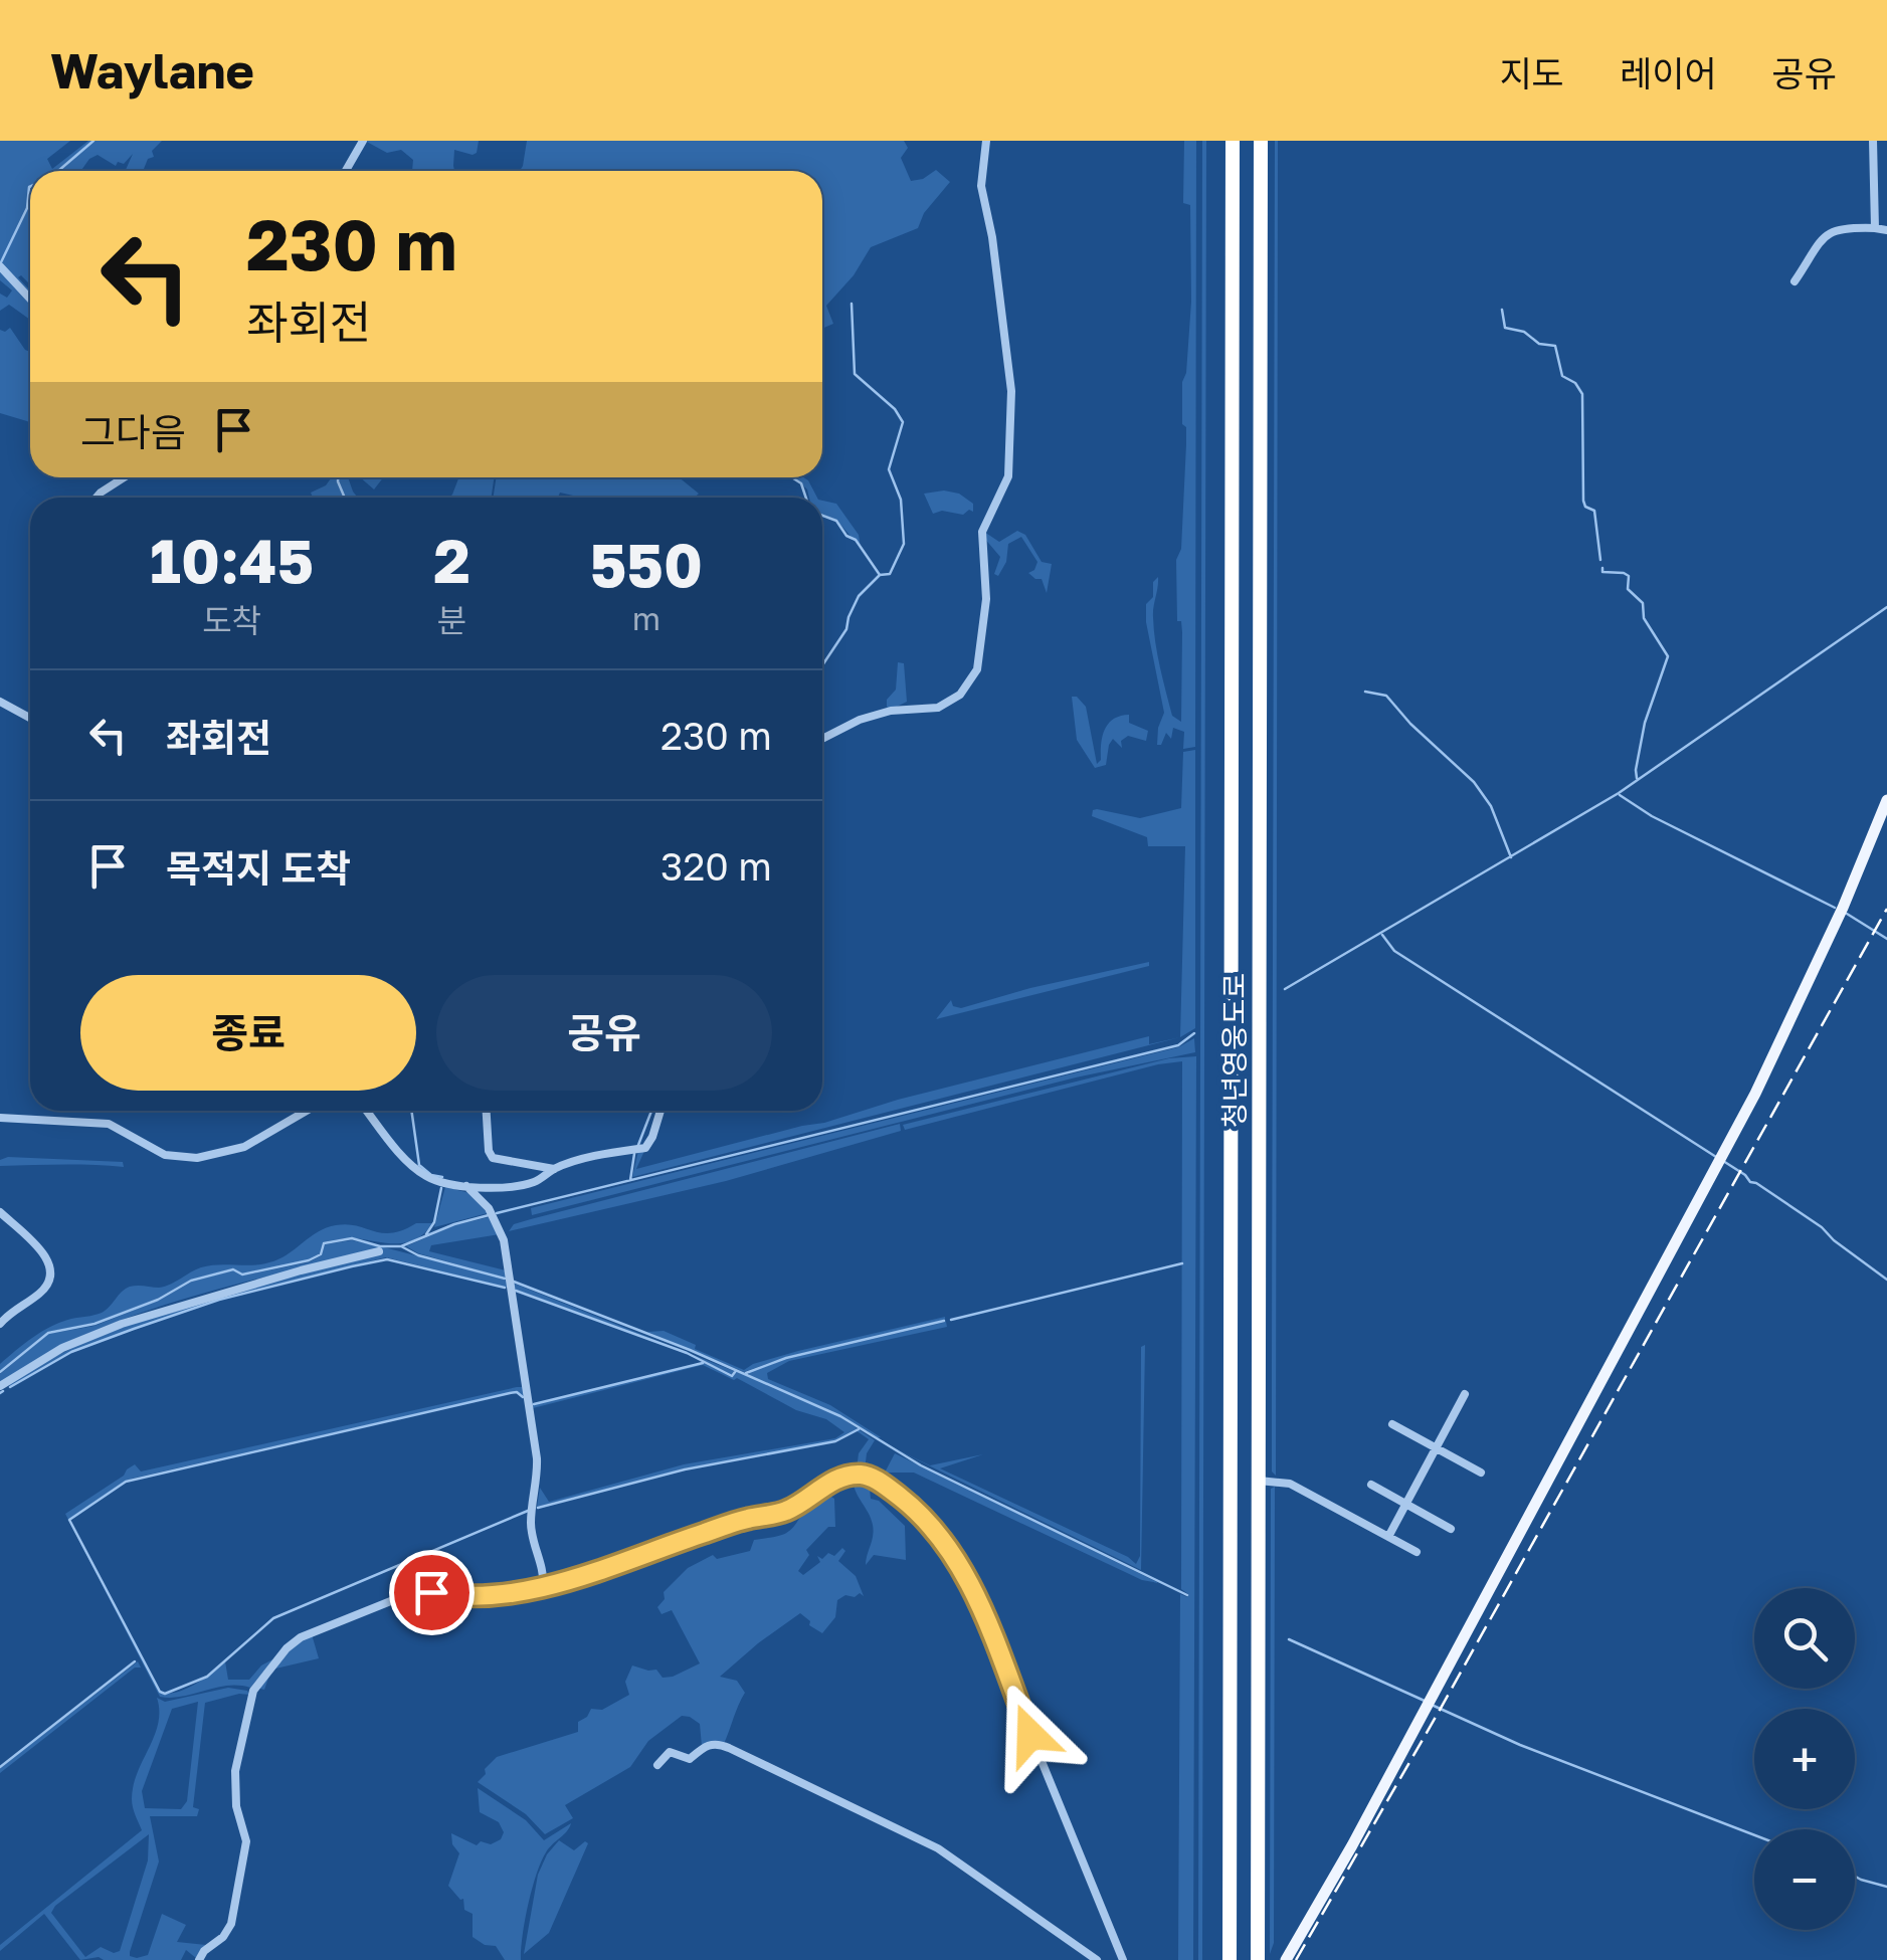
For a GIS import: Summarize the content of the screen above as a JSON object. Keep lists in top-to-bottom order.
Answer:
{
  "streets": {
    "highway": ["청년영웅도로"]
  },
  "page": {
    "header": "Waylane",
    "nav": ["지도", "레이어", "공유"],
    "turn": ["230 m", "좌회전"],
    "then": "그다음",
    "eta": [
      "10:45",
      "도착",
      "2",
      "분",
      "550",
      "m"
    ],
    "list": [
      {
        "name": "좌회전",
        "value": "230 m"
      },
      {
        "name": "목적지 도착",
        "value": "320 m"
      }
    ],
    "buttons": ["종료", "공유"],
    "map_buttons": ["+", "−"]
  }
}
